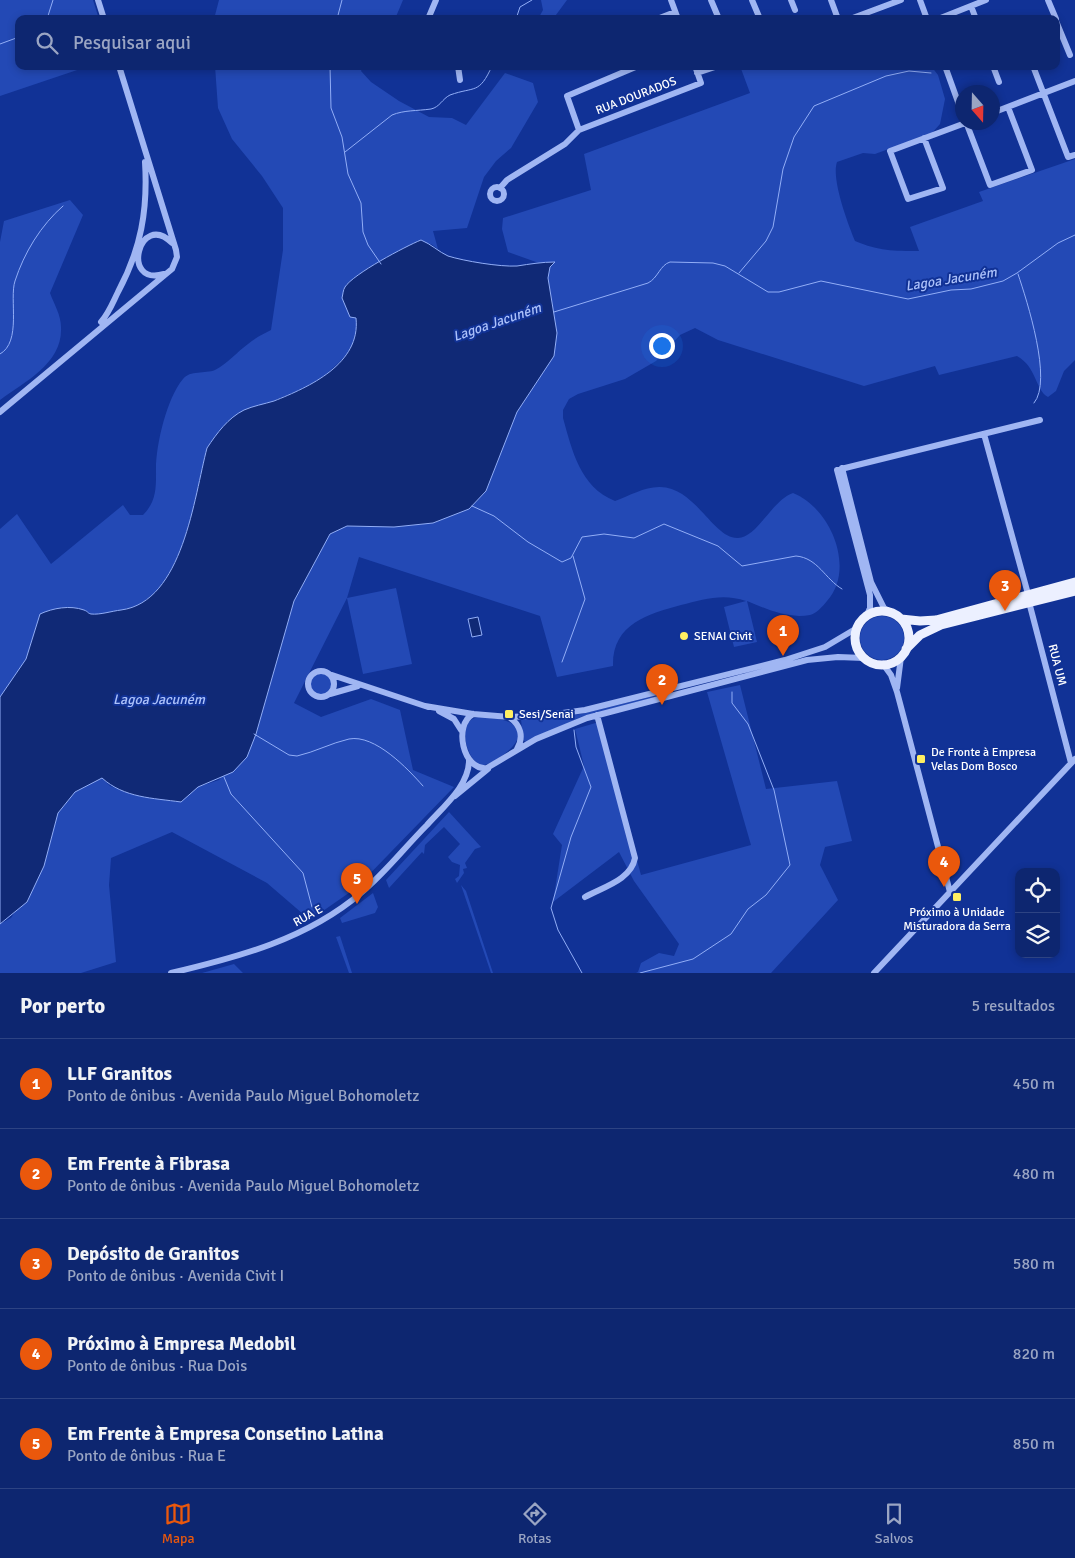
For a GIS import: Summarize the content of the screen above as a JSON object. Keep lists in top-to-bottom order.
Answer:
{
  "streets": {
    "street": ["RUA DOURADOS", "RUA UM", "RUA E"]
  },
  "water": ["Lagoa Jacuném"],
  "places": {
    "other": ["SENAI Civit"],
    "transit": ["Sesi/Senai", "De Fronte à Empresa Velas Dom Bosco", "Próximo à Unidade Misturadora da Serra"]
  },
  "north": "bottom",
  "page": {
    "search": "Pesquisar aqui",
    "pins": [
      "3",
      "1",
      "2",
      "4",
      "5"
    ],
    "heading": ["Por perto", "5 resultados"],
    "list": [
      {
        "mark": "1",
        "name": "LLF Granitos",
        "note": "Ponto de ônibus · Avenida Paulo Miguel Bohomoletz",
        "value": "450 m"
      },
      {
        "mark": "2",
        "name": "Em Frente à Fibrasa",
        "note": "Ponto de ônibus · Avenida Paulo Miguel Bohomoletz",
        "value": "480 m"
      },
      {
        "mark": "3",
        "name": "Depósito de Granitos",
        "note": "Ponto de ônibus · Avenida Civit I",
        "value": "580 m"
      },
      {
        "mark": "4",
        "name": "Próximo à Empresa Medobil",
        "note": "Ponto de ônibus · Rua Dois",
        "value": "820 m"
      },
      {
        "mark": "5",
        "name": "Em Frente à Empresa Consetino Latina",
        "note": "Ponto de ônibus · Rua E",
        "value": "850 m"
      }
    ],
    "nav": ["Mapa", "Rotas", "Salvos"]
  }
}
